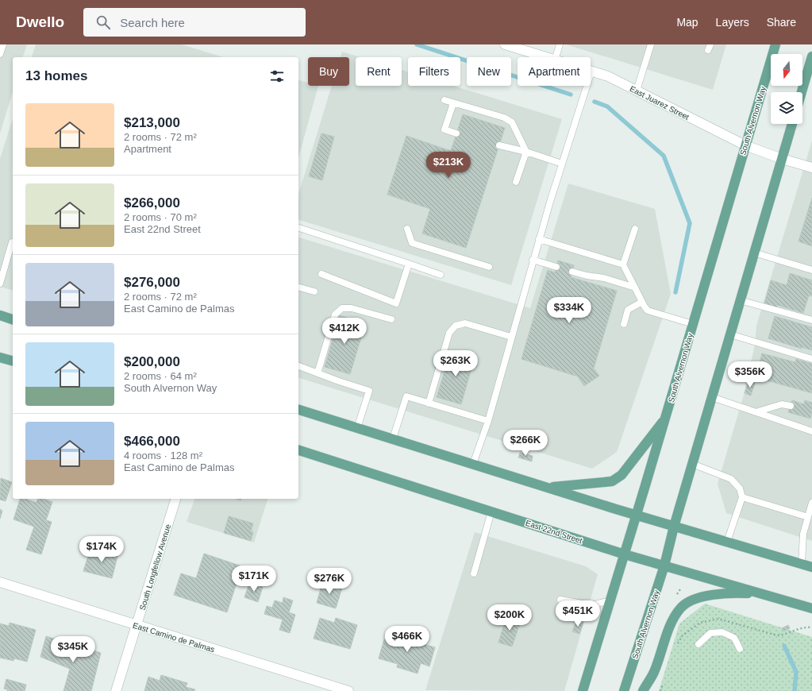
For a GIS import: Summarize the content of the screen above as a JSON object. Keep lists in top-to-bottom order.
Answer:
{
  "streets": {
    "main road": ["South Alvernon Way", "East 22nd Street"],
    "street": ["East Juarez Street", "South Longfellow Avenue", "East Camino de Palmas"]
  },
  "crossings": [
    ["East Juarez Street", "South Alvernon Way"],
    ["South Alvernon Way", "East 22nd Street"],
    ["South Longfellow Avenue", "East Camino de Palmas"]
  ],
  "north": "bottom",
  "page": {
    "header": "Dwello",
    "search": "Search here",
    "nav": ["Map", "Layers", "Share"],
    "chip": [
      "Buy",
      "Rent",
      "Filters",
      "New",
      "Apartment"
    ],
    "heading": "13 homes",
    "list": [
      {
        "name": "$213,000",
        "note": "2 rooms · 72 m² · Apartment"
      },
      {
        "name": "$266,000",
        "note": "2 rooms · 70 m² · East 22nd Street"
      },
      {
        "name": "$276,000",
        "note": "2 rooms · 72 m² · East Camino de Palmas"
      },
      {
        "name": "$200,000",
        "note": "2 rooms · 64 m² · South Alvernon Way"
      },
      {
        "name": "$466,000",
        "note": "4 rooms · 128 m² · East Camino de Palmas"
      }
    ],
    "price": [
      "$213K",
      "$334K",
      "$412K",
      "$263K",
      "$356K",
      "$266K",
      "$174K",
      "$171K",
      "$276K",
      "$451K",
      "$200K",
      "$466K",
      "$345K"
    ]
  }
}
